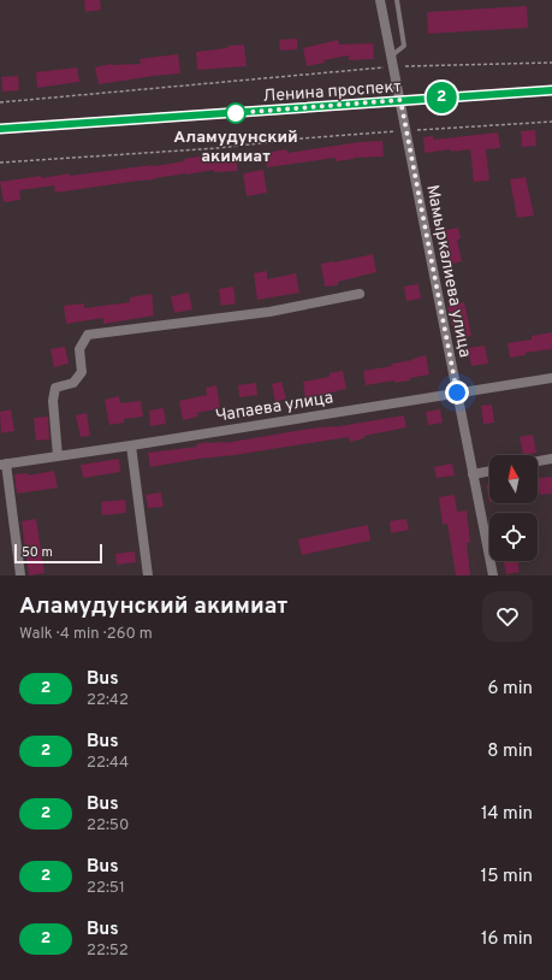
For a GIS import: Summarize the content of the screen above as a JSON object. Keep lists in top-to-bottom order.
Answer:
{
  "streets": {
    "main road": ["Ленина проспект"],
    "street": ["Мамыркалиева улица", "Чапаева улица"]
  },
  "crossings": [
    ["Ленина проспект", "Мамыркалиева улица"],
    ["Мамыркалиева улица", "Чапаева улица"]
  ],
  "places": ["Аламудунский акимиат"],
  "lines": ["bus line 2"],
  "scale_bar": "50 m",
  "north": "top",
  "page": {
    "on_map": "2",
    "scale": "50 m",
    "heading": ["Аламудунский акимиат", "Walk · 4 min · 260 m"],
    "list": [
      {
        "mark": "2",
        "name": "Bus",
        "note": "22:42",
        "value": "6 min"
      },
      {
        "mark": "2",
        "name": "Bus",
        "note": "22:44",
        "value": "8 min"
      },
      {
        "mark": "2",
        "name": "Bus",
        "note": "22:50",
        "value": "14 min"
      },
      {
        "mark": "2",
        "name": "Bus",
        "note": "22:51",
        "value": "15 min"
      },
      {
        "mark": "2",
        "name": "Bus",
        "note": "22:52",
        "value": "16 min"
      }
    ]
  }
}
